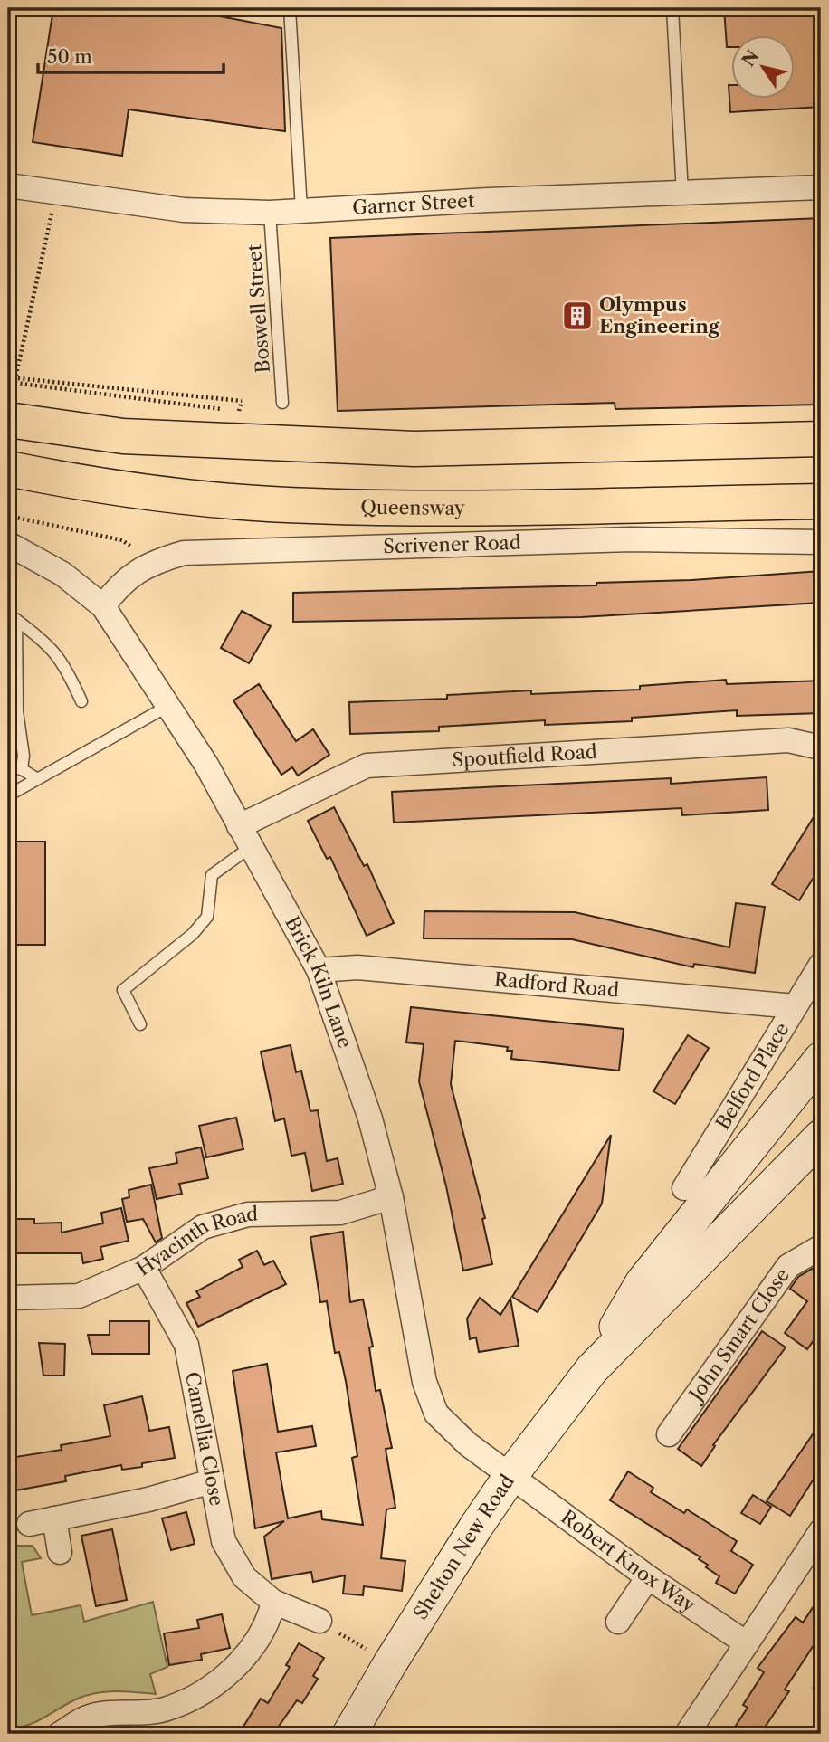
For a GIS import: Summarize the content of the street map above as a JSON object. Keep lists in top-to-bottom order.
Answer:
{
  "streets": {
    "highway": ["Queensway"],
    "main road": ["Shelton New Road"],
    "street": [
      "Garner Street",
      "Scrivener Road",
      "Spoutfield Road",
      "Brick Kiln Lane",
      "Radford Road",
      "Belford Place",
      "Hyacinth Road",
      "John Smart Close",
      "Camellia Close",
      "Robert Knox Way"
    ],
    "lane": ["Boswell Street"]
  },
  "crossings": [
    ["Garner Street", "Boswell Street"],
    ["Scrivener Road", "Brick Kiln Lane"],
    ["Spoutfield Road", "Brick Kiln Lane"],
    ["Brick Kiln Lane", "Radford Road"],
    ["Brick Kiln Lane", "Hyacinth Road"],
    ["Brick Kiln Lane", "Shelton New Road"],
    ["Brick Kiln Lane", "Robert Knox Way"],
    ["Radford Road", "Belford Place"],
    ["Hyacinth Road", "Camellia Close"],
    ["Shelton New Road", "Robert Knox Way"]
  ],
  "places": {
    "building": ["Olympus Engineering"]
  },
  "scale_bar": "50 m",
  "north": "top left"
}
